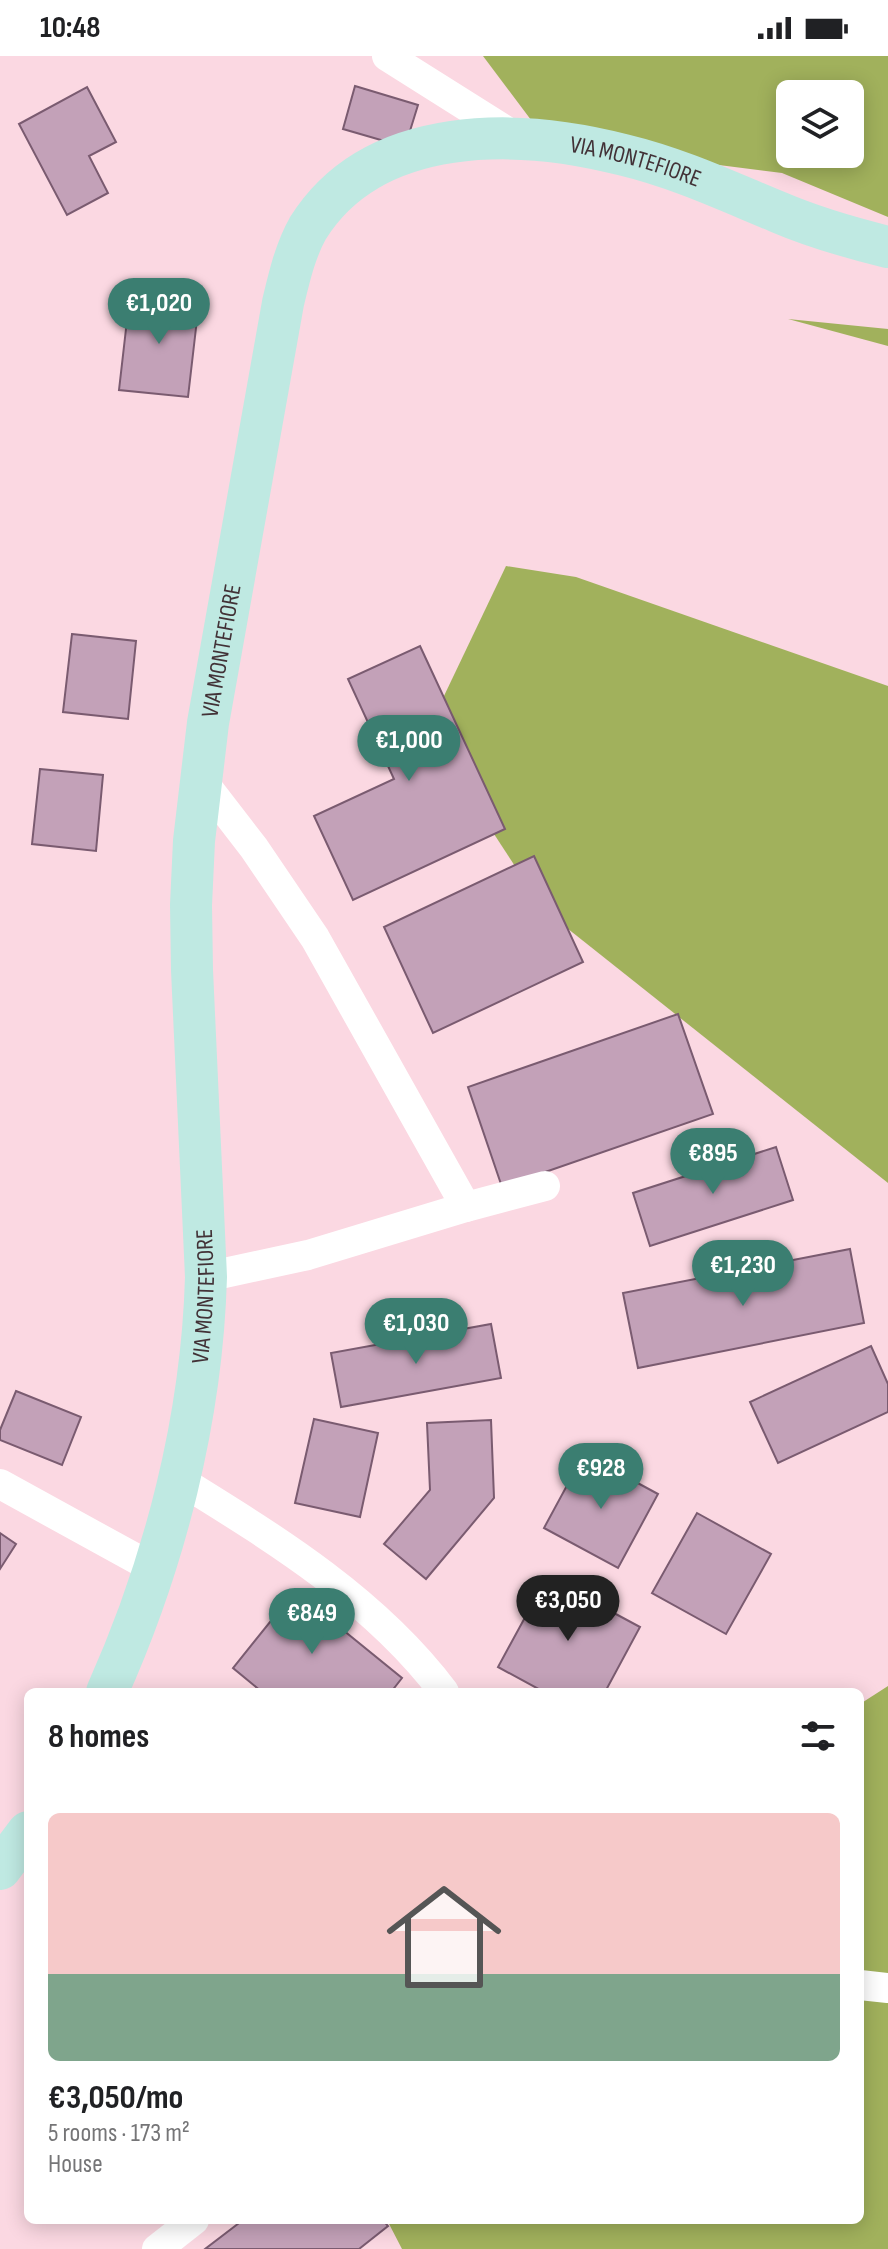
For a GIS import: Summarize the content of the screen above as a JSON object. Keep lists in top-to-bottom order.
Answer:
{
  "streets": {
    "main road": ["VIA MONTEFIORE"]
  },
  "page": {
    "status": "10:48",
    "price": [
      "€1,020",
      "€1,000",
      "€895",
      "€1,230",
      "€1,030",
      "€928",
      "€3,050",
      "€849"
    ],
    "heading": "8 homes",
    "list": [
      {
        "name": "€3,050/mo",
        "note": "5 rooms · 173 m² · House"
      }
    ]
  }
}
